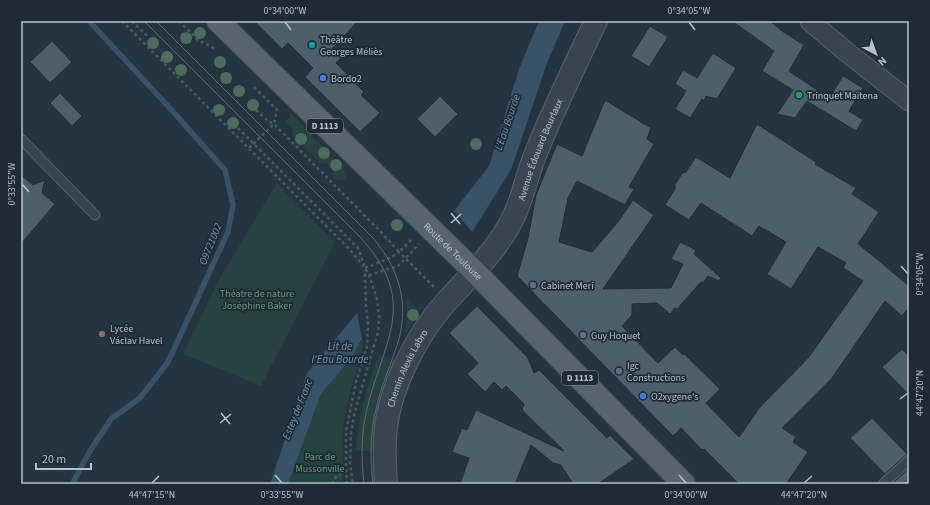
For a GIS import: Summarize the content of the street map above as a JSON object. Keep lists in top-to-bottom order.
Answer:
{
  "streets": {
    "main road": ["D 1113", "Route de Toulouse"],
    "street": ["Avenue Édouard Bourlaux", "Chemin Alexis Labro"]
  },
  "crossings": [
    ["Avenue Édouard Bourlaux", "Route de Toulouse"],
    ["Avenue Édouard Bourlaux", "Chemin Alexis Labro"],
    ["Route de Toulouse", "Chemin Alexis Labro"]
  ],
  "water": [
    "L'Eau Bourde",
    "O9721002",
    "Lit de l'Eau Bourde",
    "Estey de Franc"
  ],
  "parks": ["Théatre de nature Joséphine Baker", "Parc de Mussonville"],
  "places": [
    "Théâtre Georges Méliès",
    "Bordo2",
    "Trinquet Maïtena",
    "Cabinet Meri",
    "Lycée Václav Havel",
    "Guy Hoquet",
    "Igc Constructions",
    "O2xygene's"
  ],
  "scale_bar": "20 m",
  "north": "bottom right",
  "coordinates": [
    "0°34'00\"W",
    "0°34'05\"W",
    "0°33'55\"W",
    "44°47'20\"N",
    "44°47'15\"N"
  ]
}
